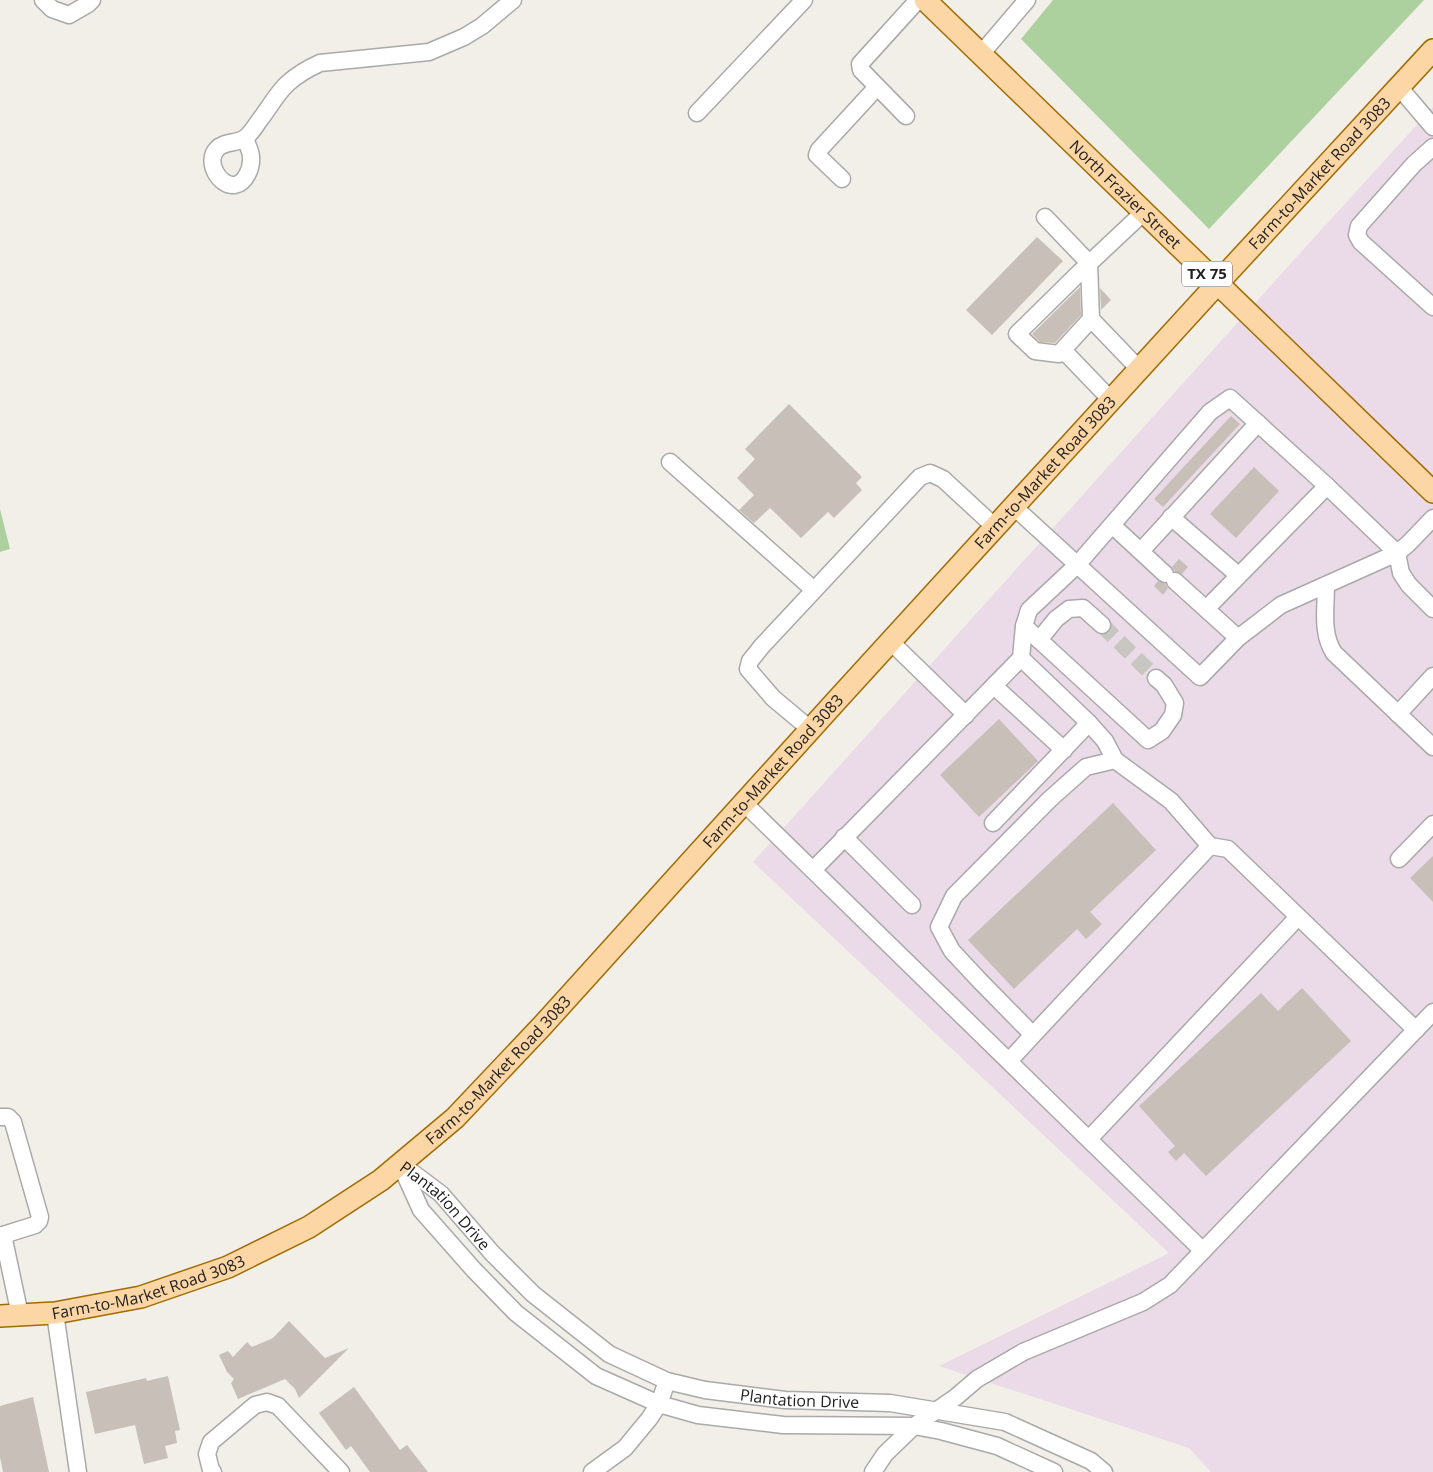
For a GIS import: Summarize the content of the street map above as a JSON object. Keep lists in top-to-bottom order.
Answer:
{
  "streets": {
    "main road": ["Farm-to-Market Road 3083", "North Frazier Street", "TX 75"],
    "street": ["Plantation Drive"]
  },
  "crossings": [
    ["Farm-to-Market Road 3083", "North Frazier Street"],
    ["Farm-to-Market Road 3083", "Plantation Drive"]
  ]
}
